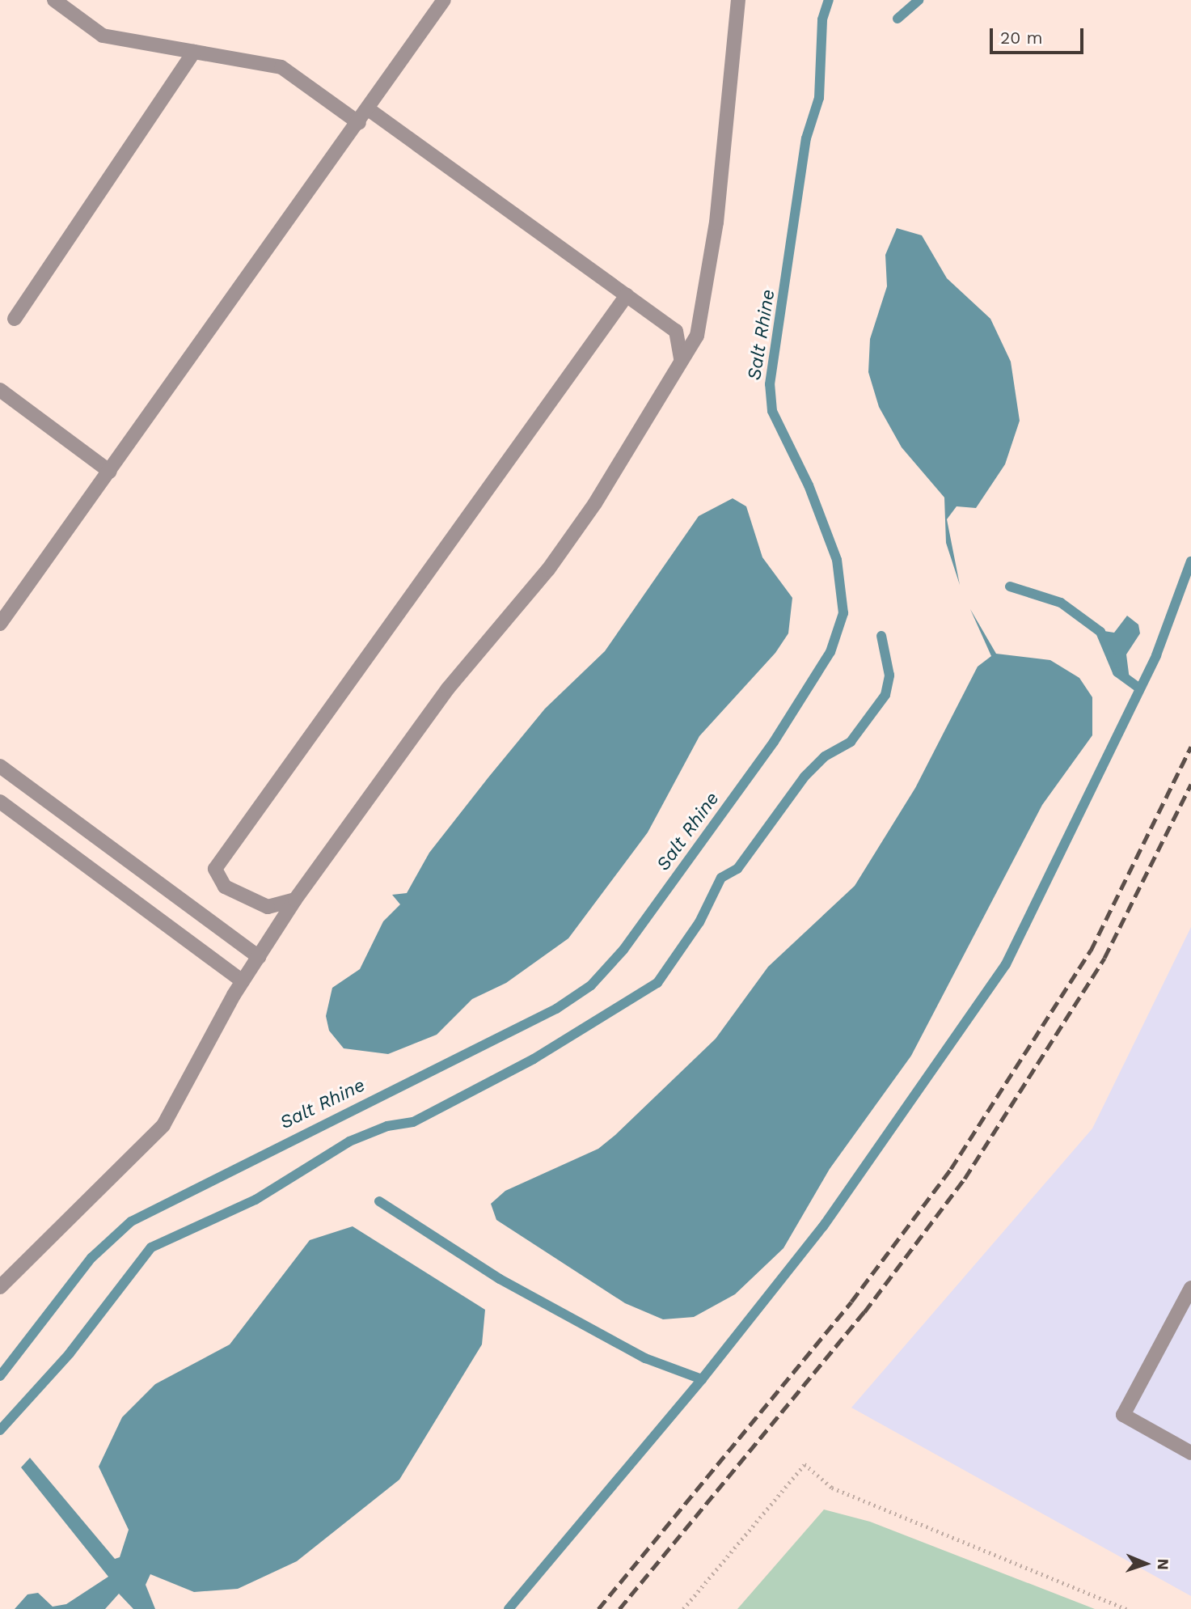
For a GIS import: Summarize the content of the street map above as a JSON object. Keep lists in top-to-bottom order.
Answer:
{
  "water": ["Salt Rhine"],
  "scale_bar": "20 m",
  "north": "right"
}
